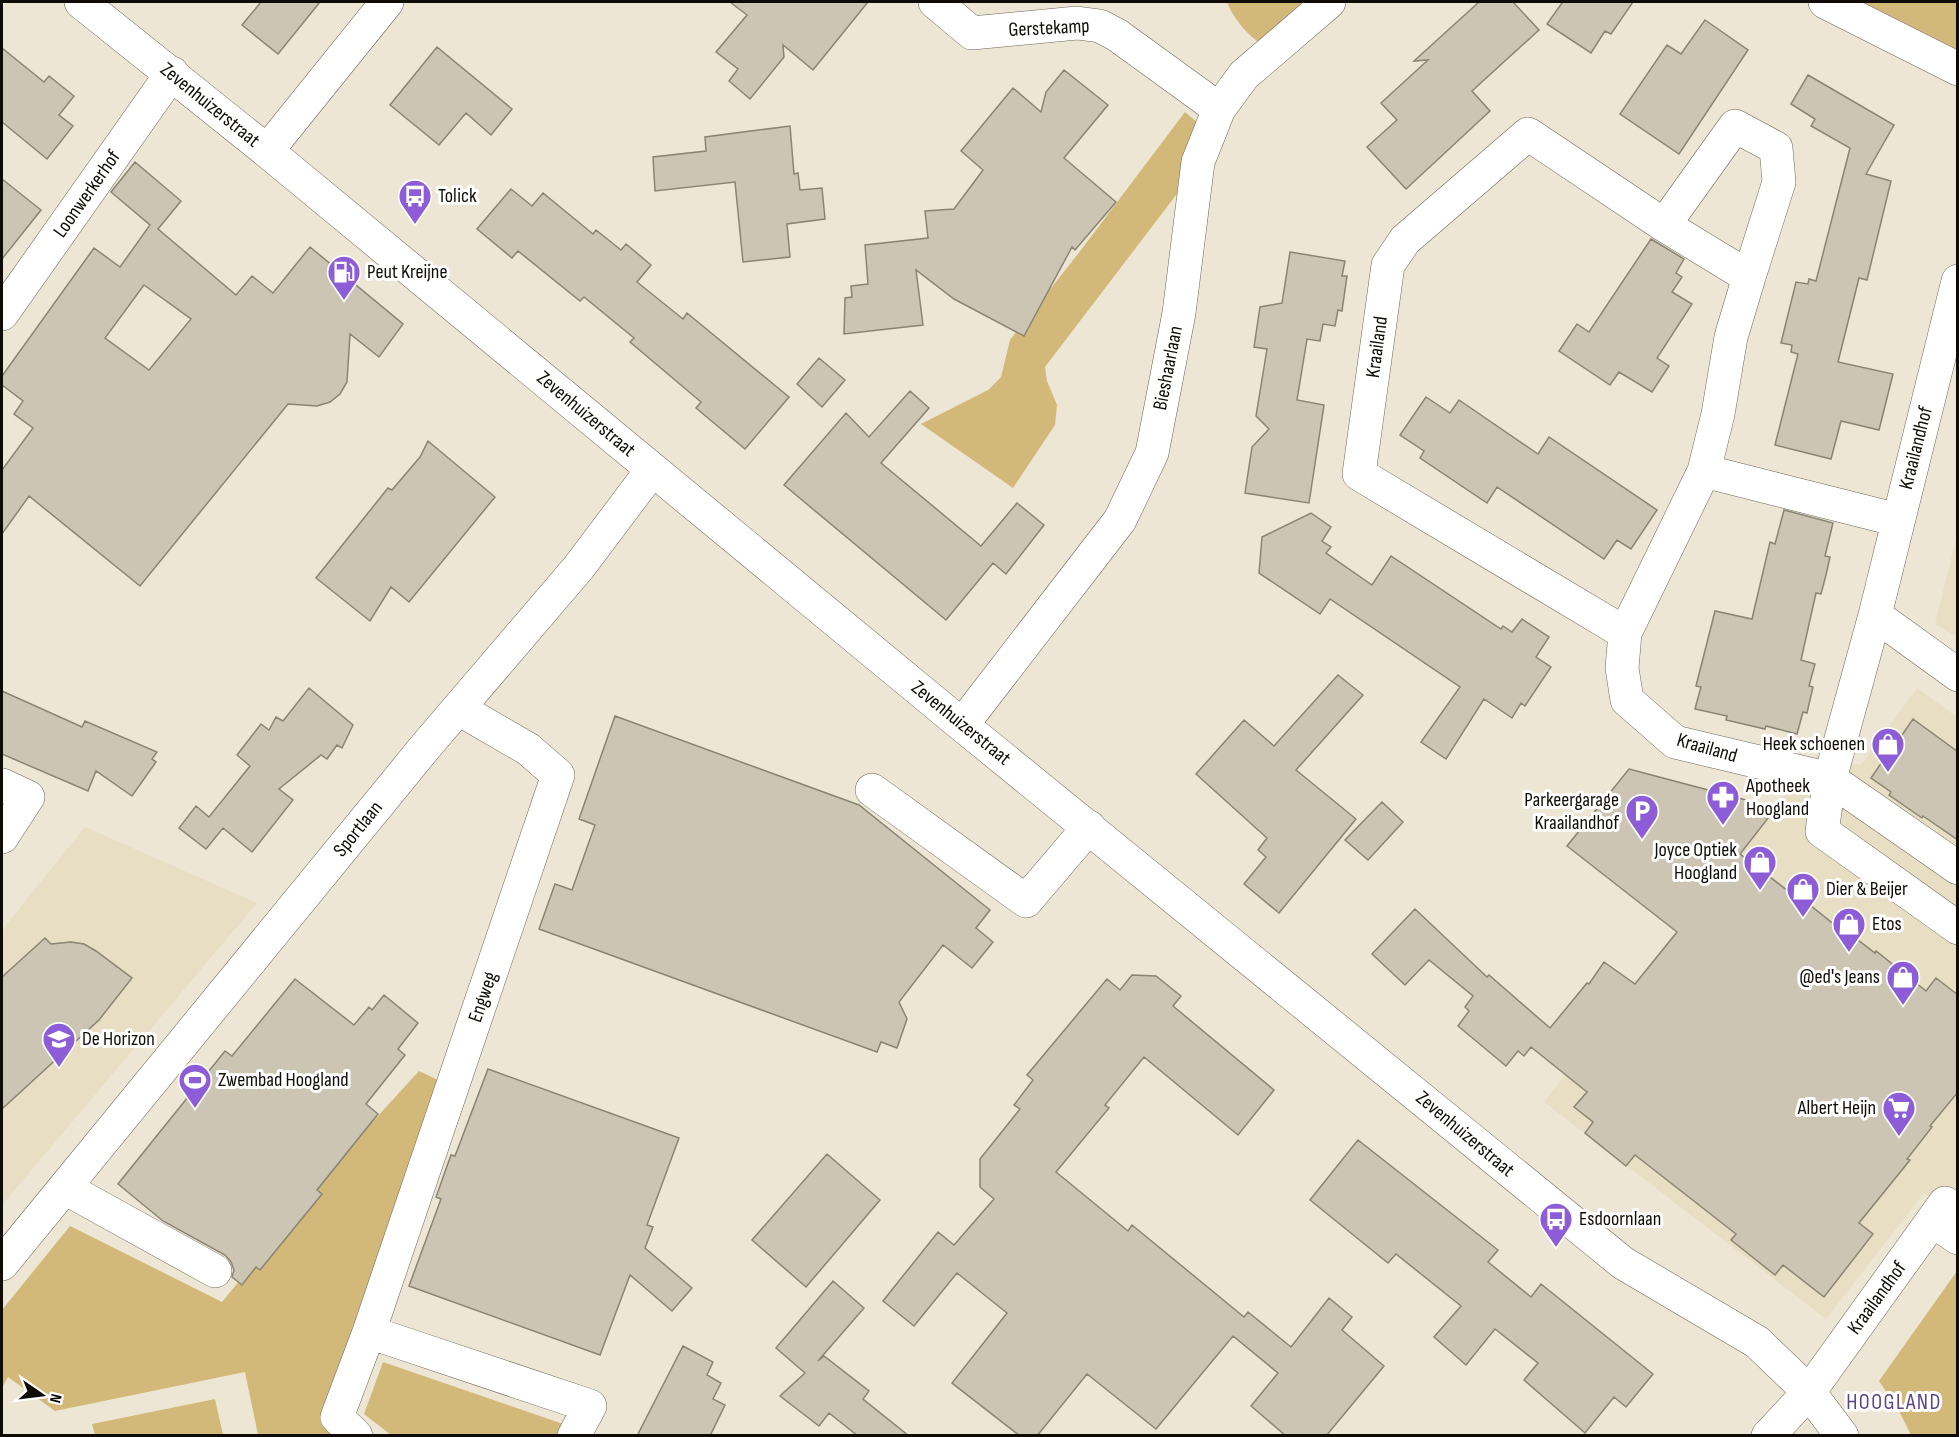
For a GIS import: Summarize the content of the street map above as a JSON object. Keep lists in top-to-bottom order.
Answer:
{
  "streets": {
    "street": [
      "Gerstekamp",
      "Zevenhuizerstraat",
      "Loonwerkerhof",
      "Kraailand",
      "Bieshaarlaan",
      "Kraailandhof",
      "Sportlaan",
      "Engweg"
    ]
  },
  "crossings": [
    ["Gerstekamp", "Bieshaarlaan"],
    ["Zevenhuizerstraat", "Loonwerkerhof"],
    ["Zevenhuizerstraat", "Bieshaarlaan"],
    ["Zevenhuizerstraat", "Kraailandhof"],
    ["Zevenhuizerstraat", "Sportlaan"],
    ["Kraailand", "Kraailandhof"],
    ["Sportlaan", "Engweg"]
  ],
  "districts": ["HOOGLAND"],
  "places": {
    "bus stop": ["Tolick", "Esdoornlaan"],
    "fuel station": ["Peut Kreijne"],
    "shop": [
      "Heek schoenen",
      "Joyce Optiek Hoogland",
      "Dier & Beijer",
      "Etos",
      "@ed's Jeans"
    ],
    "pharmacy": ["Apotheek Hoogland"],
    "parking": ["Parkeergarage Kraailandhof"],
    "school or university": ["De Horizon"],
    "sports": ["Zwembad Hoogland"],
    "supermarket": ["Albert Heijn"]
  },
  "north": "right"
}
